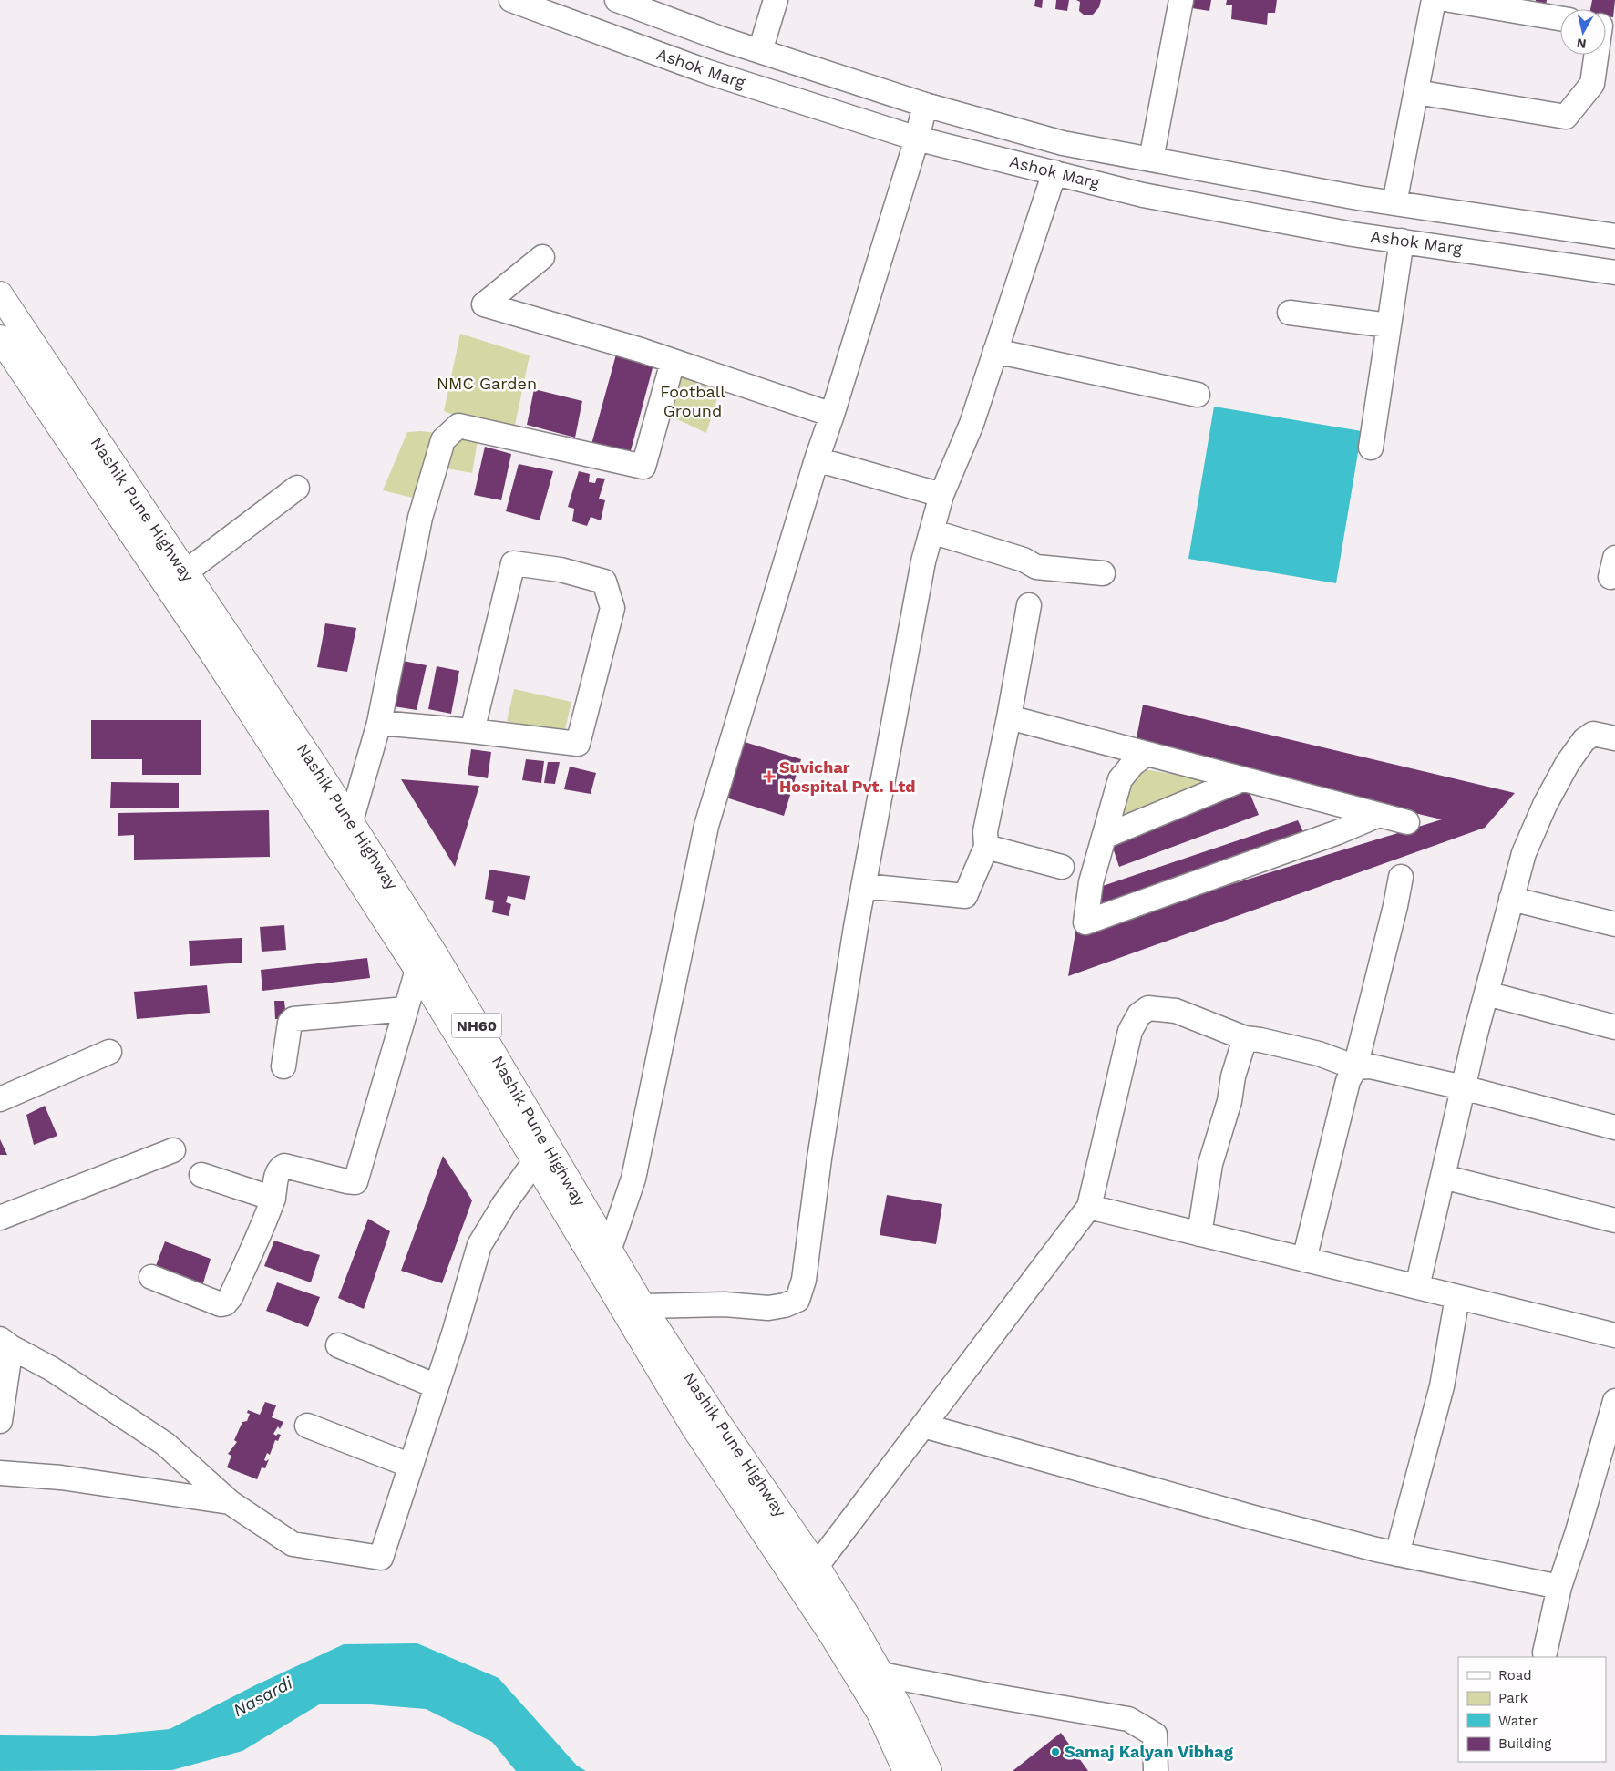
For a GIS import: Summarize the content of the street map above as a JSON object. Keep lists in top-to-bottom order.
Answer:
{
  "streets": {
    "highway": ["Nashik Pune Highway", "NH60"],
    "street": ["Ashok Marg"]
  },
  "water": ["Nasardi"],
  "parks": ["NMC Garden", "Football Ground"],
  "places": {
    "health": ["Suvichar Hospital Pvt. Ltd"],
    "other": ["Samaj Kalyan Vibhag"]
  },
  "legend": [
    "Road",
    "Park",
    "Water",
    "Building"
  ],
  "north": "bottom"
}
